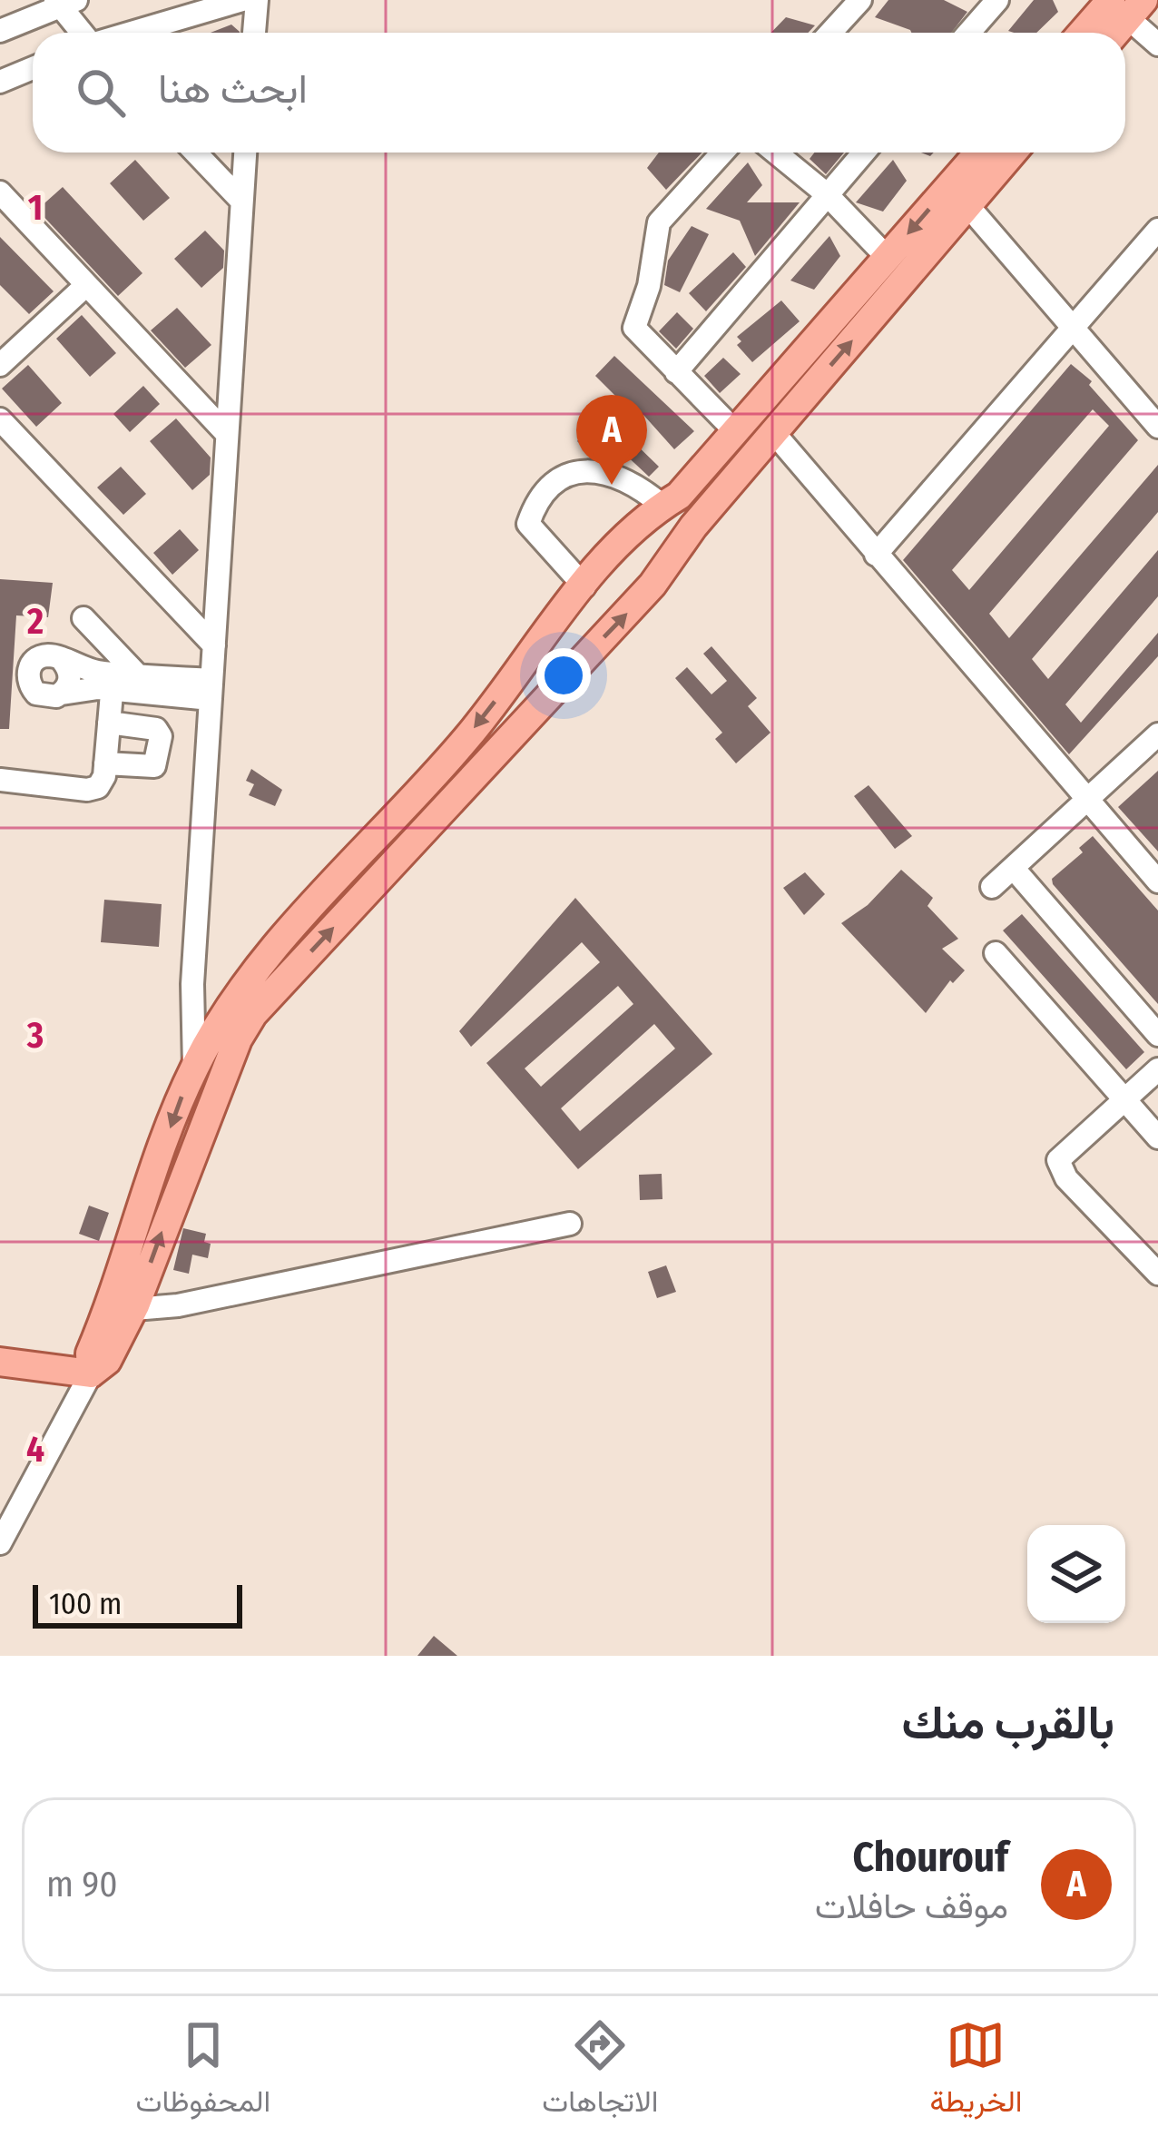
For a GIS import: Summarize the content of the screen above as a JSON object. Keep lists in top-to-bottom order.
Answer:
{
  "scale_bar": "100 m",
  "page": {
    "search": "ابحث هنا",
    "pins": "A",
    "scale": "100 m",
    "heading": "بالقرب منك",
    "list": [
      {
        "mark": "A",
        "name": "Chourouf",
        "note": "موقف حافلات",
        "value": "90 m"
      }
    ],
    "nav": ["الخريطة", "الاتجاهات", "المحفوظات"]
  },
  "grid": {
    "rows": [
      "1",
      "2",
      "3",
      "4"
    ]
  }
}
